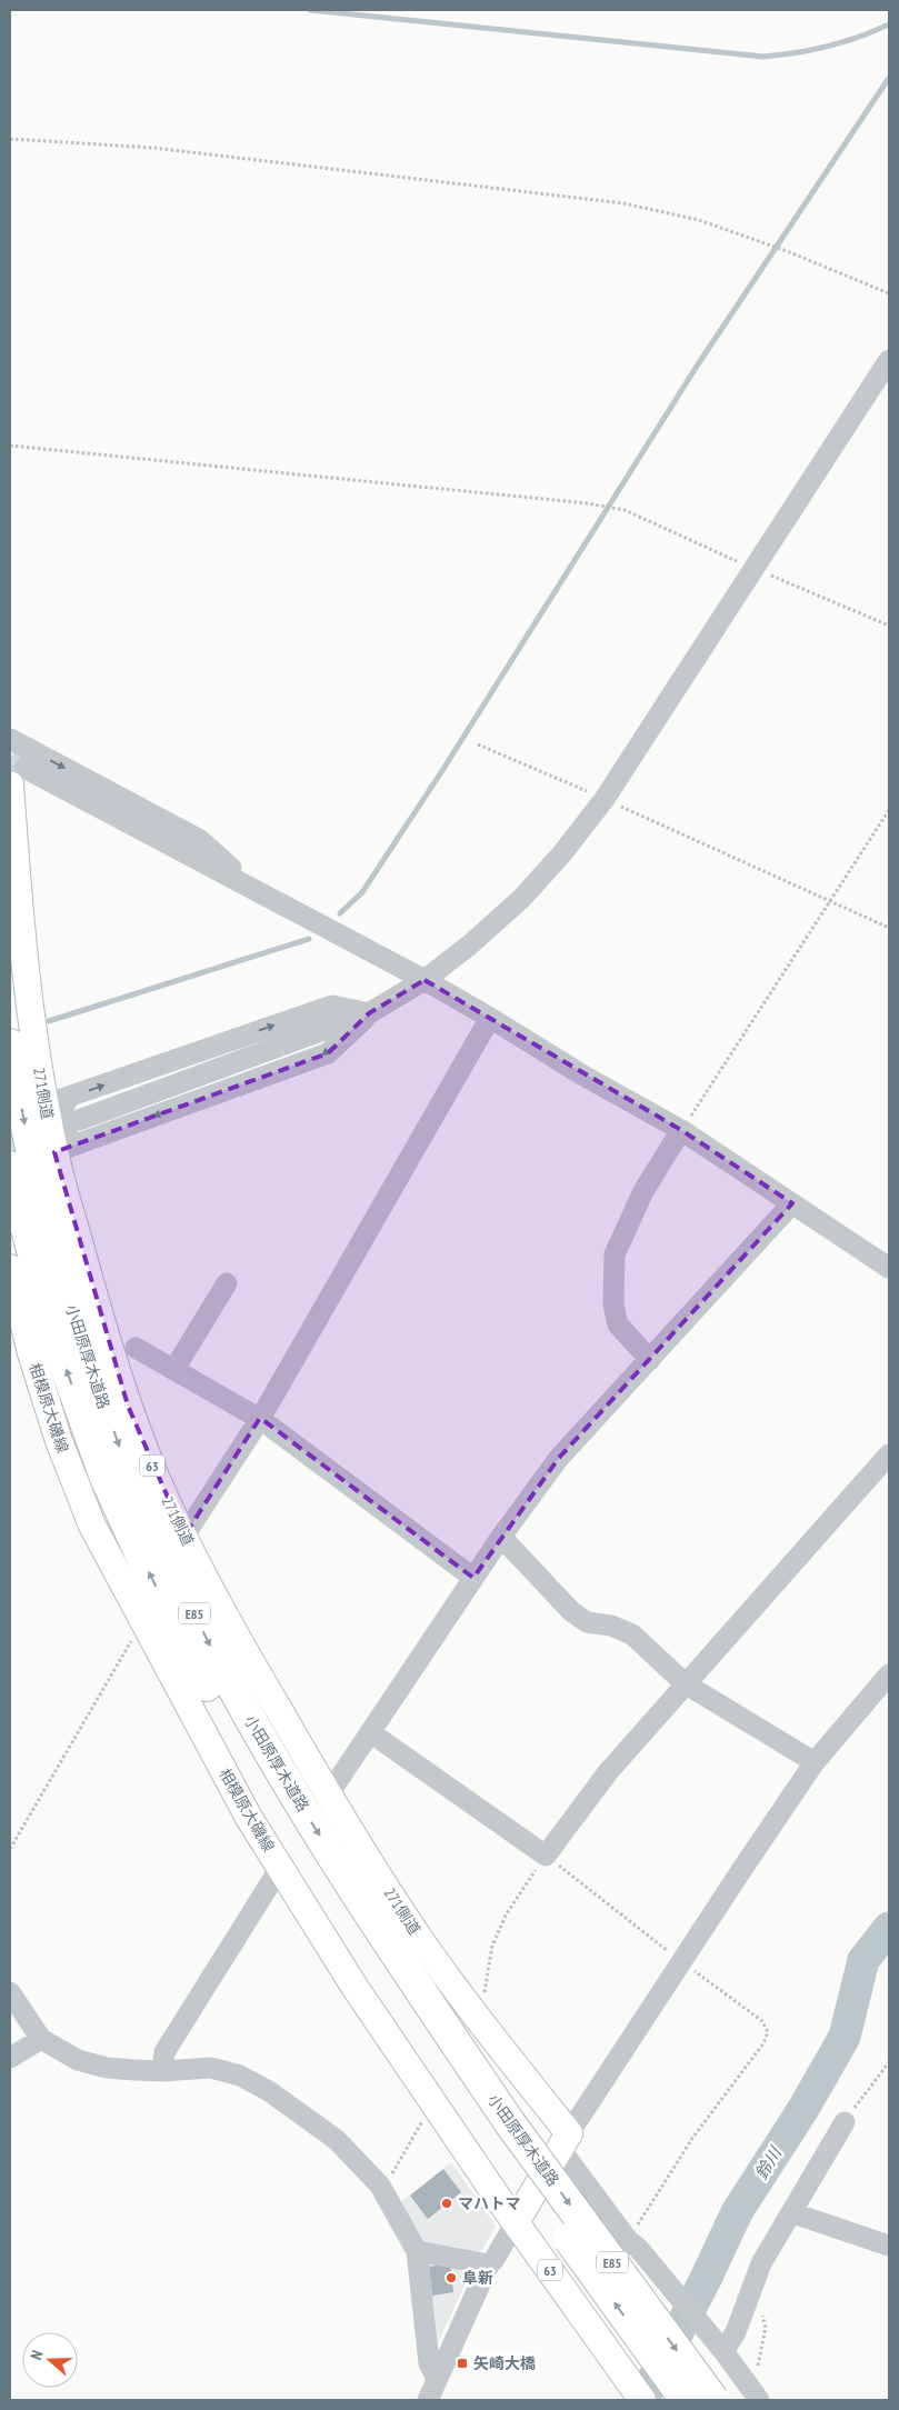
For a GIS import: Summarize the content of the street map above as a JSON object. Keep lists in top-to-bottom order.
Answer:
{
  "streets": {
    "highway": ["小田原厚木道路", "E85"],
    "main road": ["271側道", "相模原大磯線", "63"]
  },
  "crossings": [
    ["相模原大磯線", "63"]
  ],
  "water": ["鈴川"],
  "places": {
    "other": ["マハトマ", "阜新"],
    "transit": ["矢崎大橋"]
  },
  "north": "left"
}
